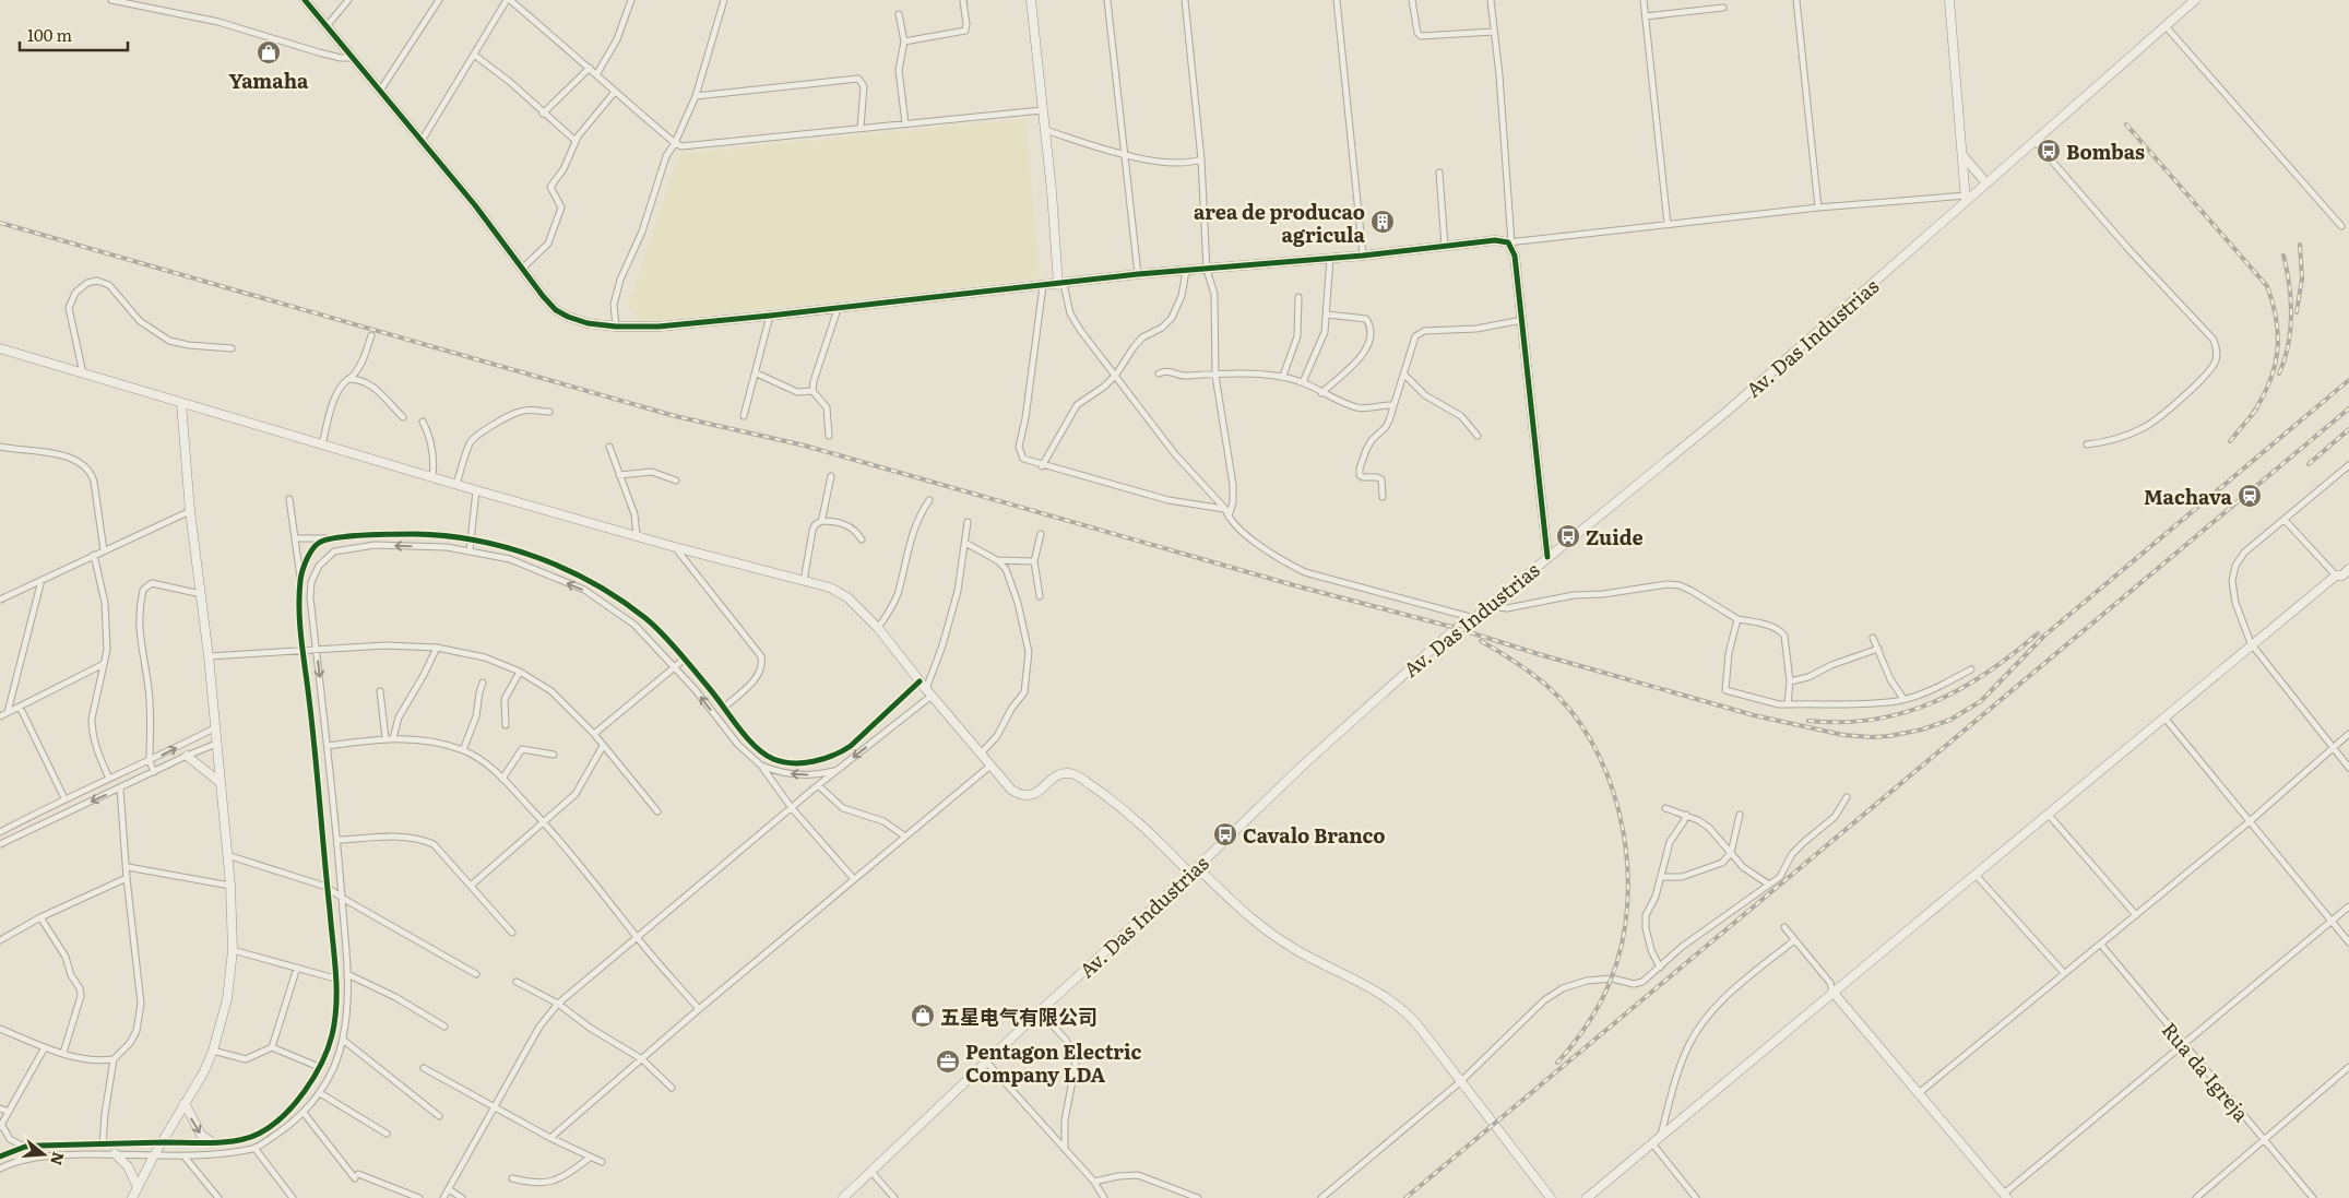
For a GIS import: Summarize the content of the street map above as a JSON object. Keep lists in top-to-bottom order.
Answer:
{
  "streets": {
    "street": ["Av. Das Industrias", "Rua da Igreja"]
  },
  "places": {
    "shop": ["Yamaha", "五星电气有限公司"],
    "bus stop": ["Bombas", "Zuide", "Cavalo Branco"],
    "building": ["area de producao agricula"],
    "station": ["Machava"],
    "office": ["Pentagon Electric Company LDA"]
  },
  "scale_bar": "100 m",
  "north": "right"
}
